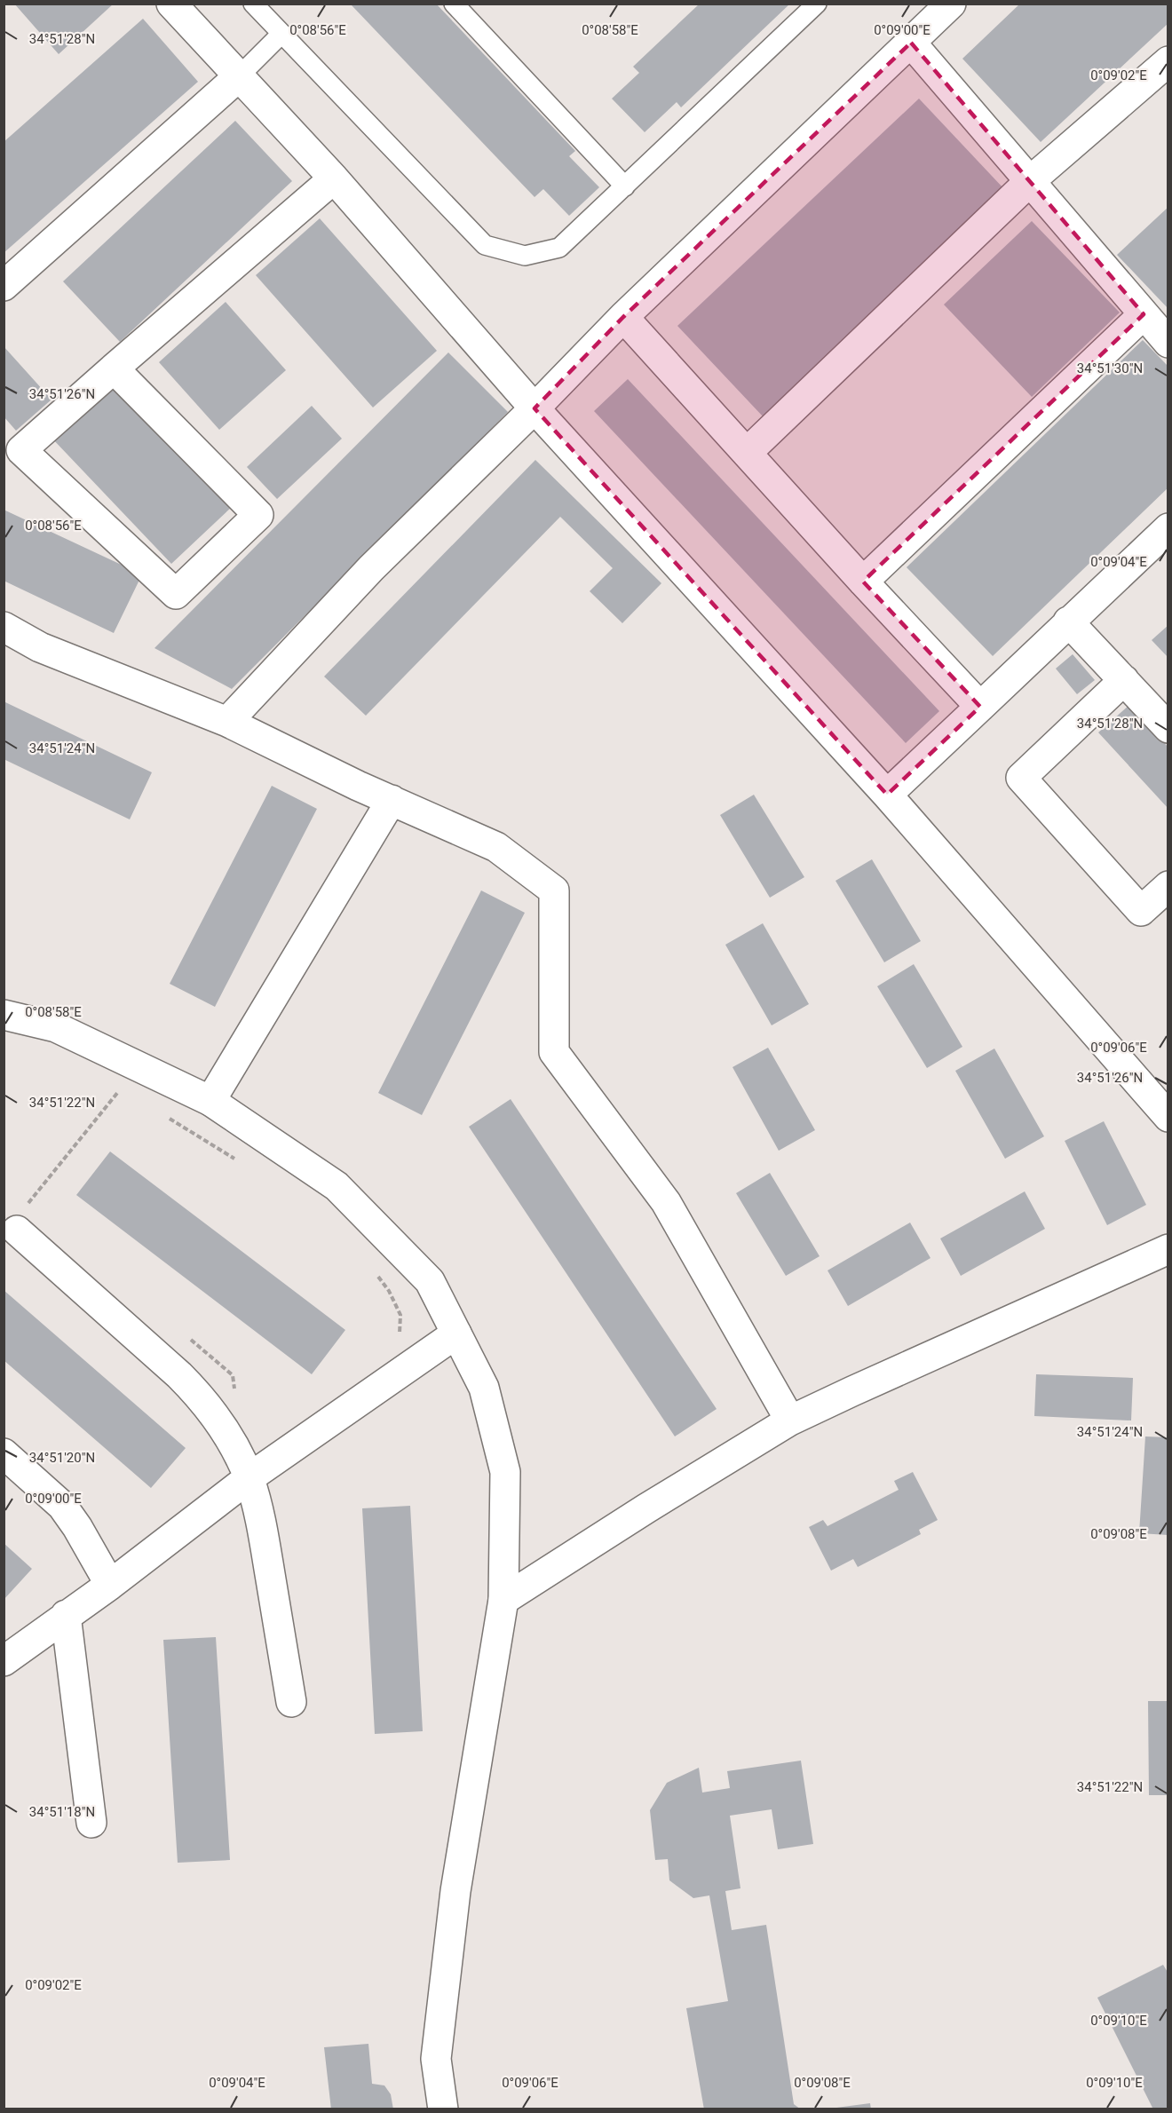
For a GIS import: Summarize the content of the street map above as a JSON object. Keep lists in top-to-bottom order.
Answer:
{
  "coordinates": [
    "0°08'58\"E",
    "0°08'56\"E",
    "0°09'00\"E",
    "34°51'28\"N",
    "0°09'02\"E",
    "34°51'30\"N",
    "34°51'26\"N",
    "0°09'04\"E",
    "34°51'24\"N",
    "0°09'06\"E",
    "34°51'22\"N",
    "34°51'20\"N",
    "0°09'08\"E",
    "34°51'18\"N",
    "0°09'10\"E"
  ]
}
